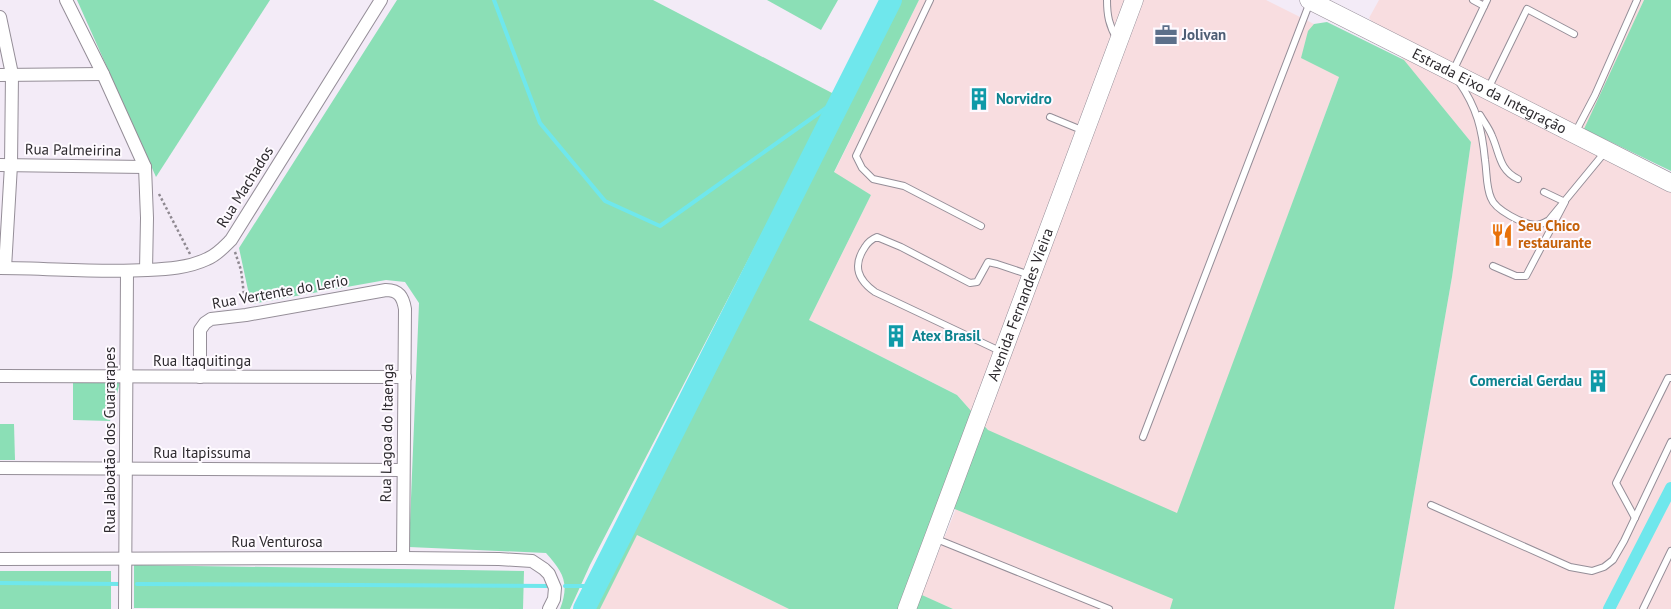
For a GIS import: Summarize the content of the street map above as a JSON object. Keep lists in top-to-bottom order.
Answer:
{
  "streets": {
    "main road": ["Estrada Eixo da Integração", "Avenida Fernandes Vieira"],
    "street": [
      "Rua Palmeirina",
      "Rua Machados",
      "Rua Vertente do Lerio",
      "Rua Itaquitinga",
      "Rua Lagoa do Itaenga",
      "Rua Jaboatão dos Guararapes",
      "Rua Itapissuma",
      "Rua Venturosa"
    ]
  },
  "crossings": [
    ["Rua Machados", "Rua Jaboatão dos Guararapes"],
    ["Rua Vertente do Lerio", "Rua Itaquitinga"],
    ["Rua Vertente do Lerio", "Rua Lagoa do Itaenga"],
    ["Rua Itaquitinga", "Rua Lagoa do Itaenga"],
    ["Rua Itaquitinga", "Rua Jaboatão dos Guararapes"],
    ["Rua Lagoa do Itaenga", "Rua Itapissuma"],
    ["Rua Lagoa do Itaenga", "Rua Venturosa"],
    ["Rua Jaboatão dos Guararapes", "Rua Itapissuma"],
    ["Rua Jaboatão dos Guararapes", "Rua Venturosa"]
  ],
  "places": {
    "office": ["Jolivan"],
    "building": ["Norvidro", "Atex Brasil", "Comercial Gerdau"],
    "restaurant": ["Seu Chico restaurante"]
  }
}
